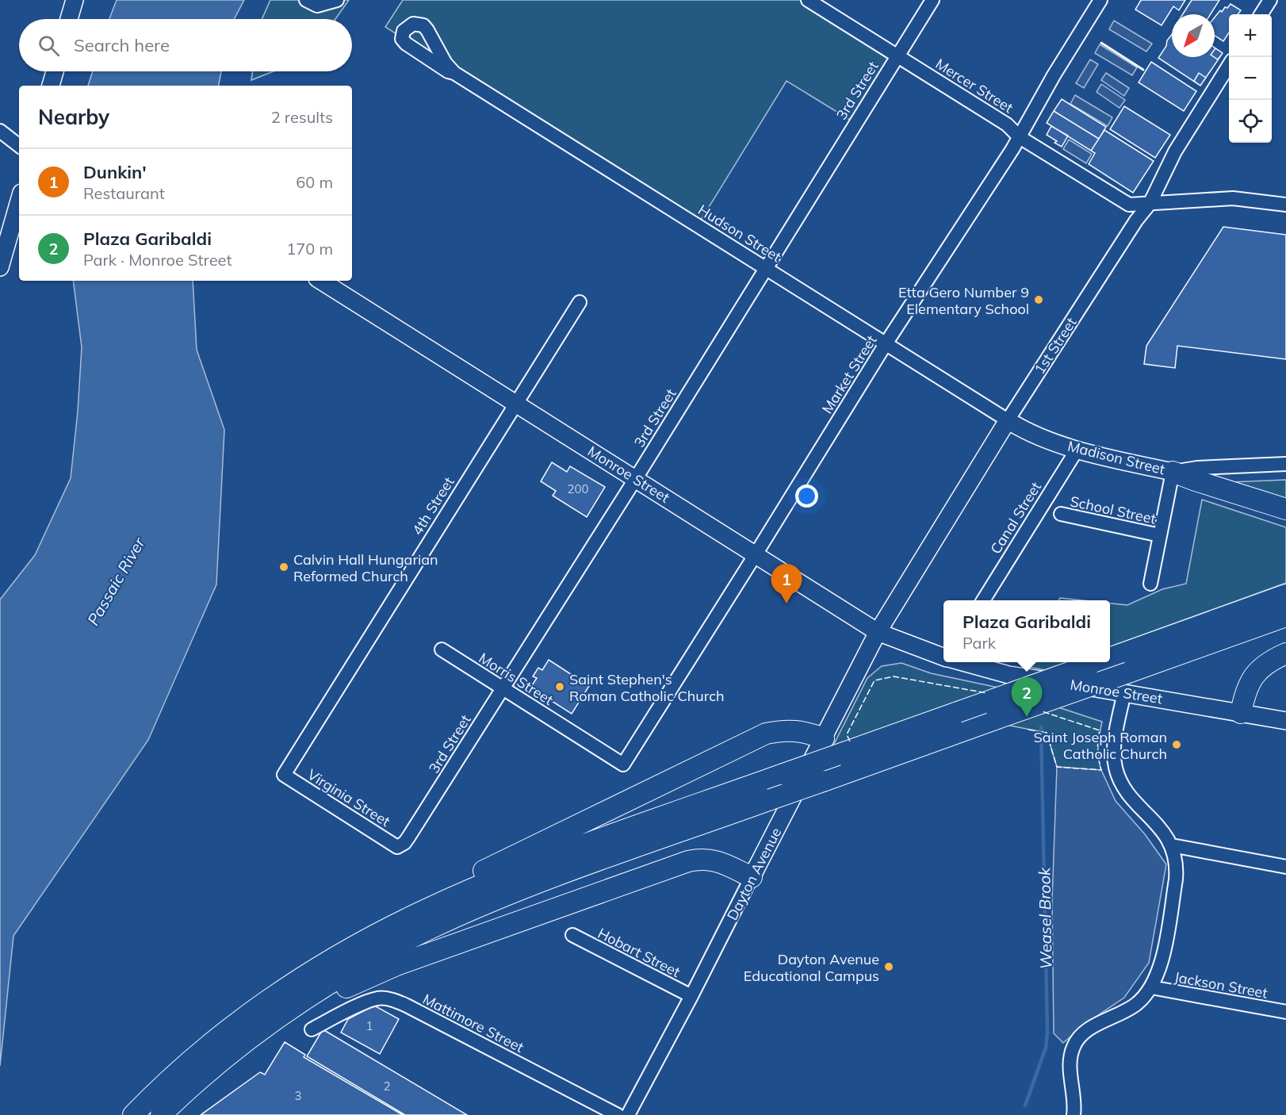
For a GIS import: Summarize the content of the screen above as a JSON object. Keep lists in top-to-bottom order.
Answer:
{
  "streets": {
    "main road": [
      "1st Street",
      "Madison Street",
      "Monroe Street",
      "Dayton Avenue"
    ],
    "street": [
      "Mercer Street",
      "3rd Street",
      "Hudson Street",
      "Market Street",
      "4th Street",
      "School Street",
      "Canal Street",
      "Morris Street",
      "Virginia Street",
      "Hobart Street",
      "Jackson Street",
      "Mattimore Street"
    ]
  },
  "crossings": [
    ["Mercer Street", "3rd Street"],
    ["Mercer Street", "1st Street"],
    ["Mercer Street", "Market Street"],
    ["3rd Street", "Hudson Street"],
    ["3rd Street", "Monroe Street"],
    ["3rd Street", "Morris Street"],
    ["3rd Street", "Virginia Street"],
    ["Hudson Street", "1st Street"],
    ["Hudson Street", "Market Street"],
    ["Hudson Street", "Madison Street"],
    ["1st Street", "Madison Street"],
    ["1st Street", "Monroe Street"],
    ["1st Street", "Dayton Avenue"],
    ["Market Street", "Monroe Street"],
    ["Market Street", "Morris Street"],
    ["Madison Street", "Canal Street"],
    ["Monroe Street", "4th Street"],
    ["Monroe Street", "Dayton Avenue"],
    ["4th Street", "Virginia Street"],
    ["Dayton Avenue", "Hobart Street"]
  ],
  "water": ["Passaic River", "Weasel Brook"],
  "places": [
    "Etta Gero Number 9 Elementary School",
    "Calvin Hall Hungarian Reformed Church",
    "Saint Stephen's Roman Catholic Church",
    "Saint Joseph Roman Catholic Church",
    "Dayton Avenue Educational Campus"
  ],
  "house_numbers": [
    "200",
    "1",
    "2",
    "3"
  ],
  "north": "bottom left",
  "page": {
    "map_buttons": ["+", "−"],
    "search": "Search here",
    "heading": ["Nearby", "2 results"],
    "list": [
      {
        "mark": "1",
        "name": "Dunkin'",
        "note": "Restaurant",
        "value": "60 m"
      },
      {
        "mark": "2",
        "name": "Plaza Garibaldi",
        "note": "Park · Monroe Street",
        "value": "170 m"
      }
    ],
    "pins": ["1", "2"],
    "popup": ["Plaza Garibaldi", "Park"]
  }
}
